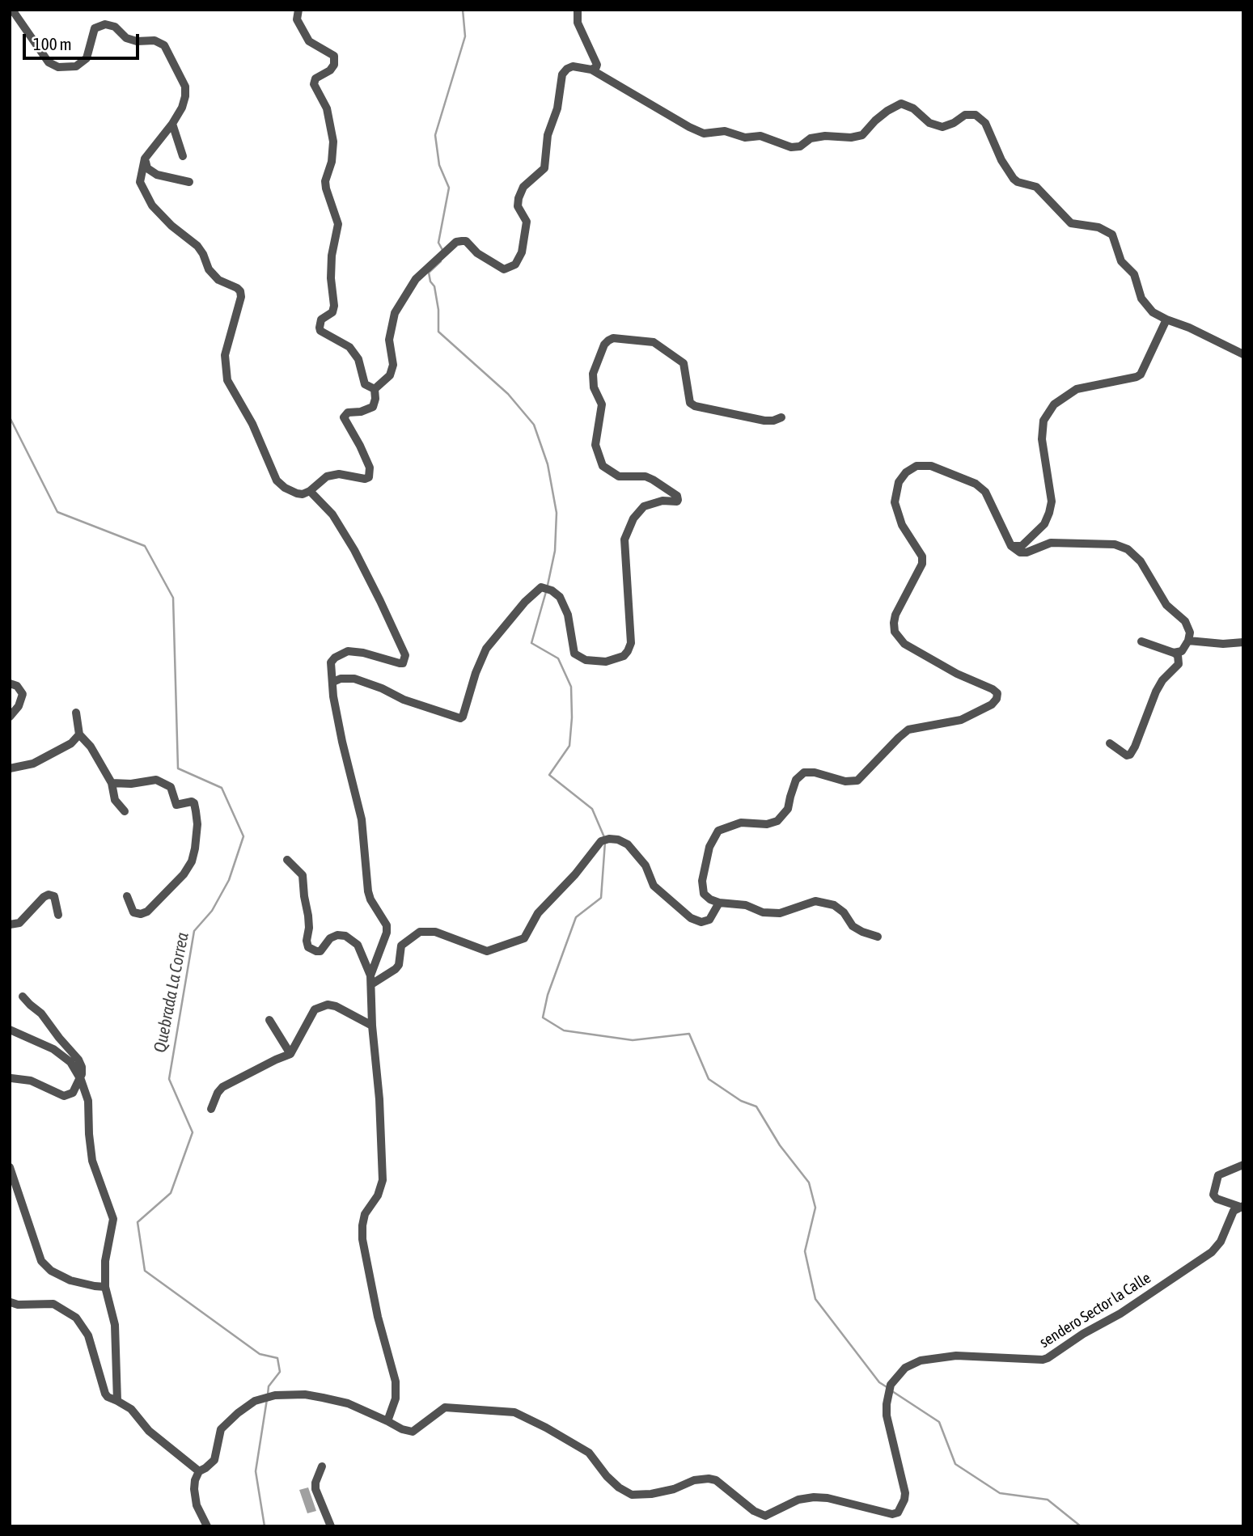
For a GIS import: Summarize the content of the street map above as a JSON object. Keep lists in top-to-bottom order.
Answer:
{
  "streets": {
    "street": ["sendero Sector la Calle"]
  },
  "water": ["Quebrada La Correa"],
  "scale_bar": "100 m"
}
